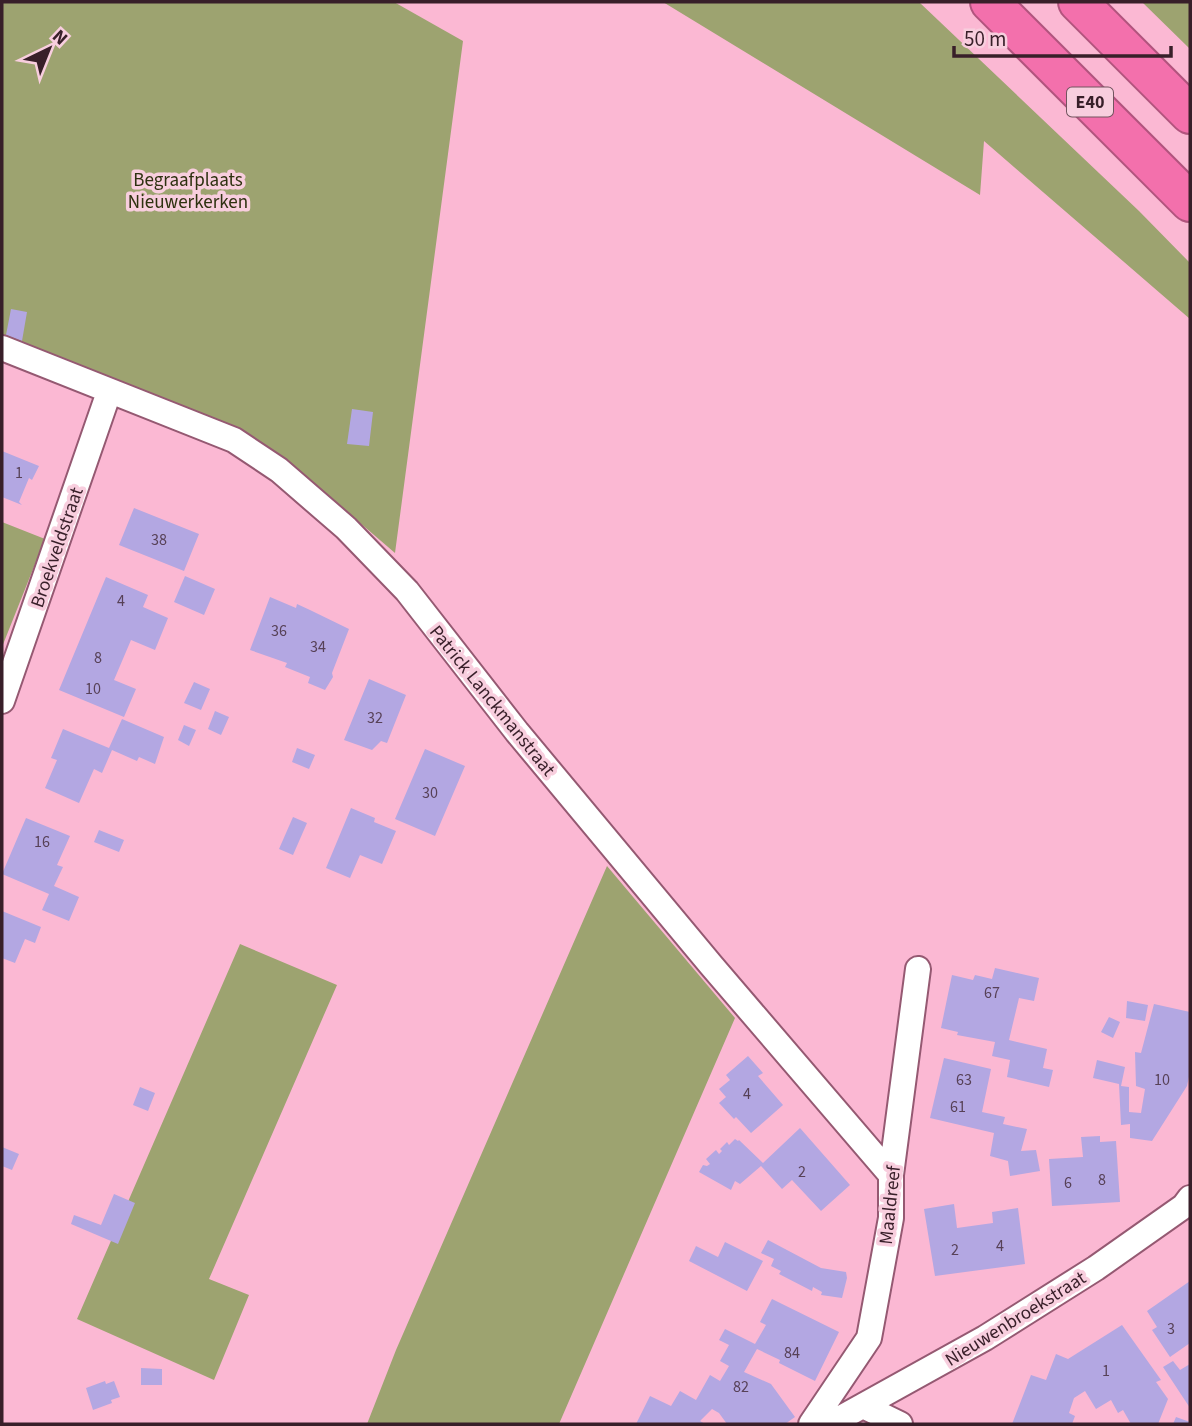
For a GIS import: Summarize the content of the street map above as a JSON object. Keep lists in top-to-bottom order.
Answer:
{
  "streets": {
    "highway": ["E40"],
    "street": [
      "Broekveldstraat",
      "Patrick Lanckmanstraat",
      "Maaldreef",
      "Nieuwenbroekstraat"
    ]
  },
  "crossings": [
    ["Broekveldstraat", "Patrick Lanckmanstraat"],
    ["Patrick Lanckmanstraat", "Maaldreef"]
  ],
  "parks": ["Begraafplaats Nieuwerkerken"],
  "house_numbers": [
    "1",
    "38",
    "4",
    "36",
    "34",
    "8",
    "10",
    "32",
    "30",
    "16",
    "67",
    "63",
    "10",
    "4",
    "61",
    "2",
    "8",
    "6",
    "4",
    "2",
    "3",
    "84",
    "1",
    "82"
  ],
  "scale_bar": "50 m",
  "north": "top right"
}
